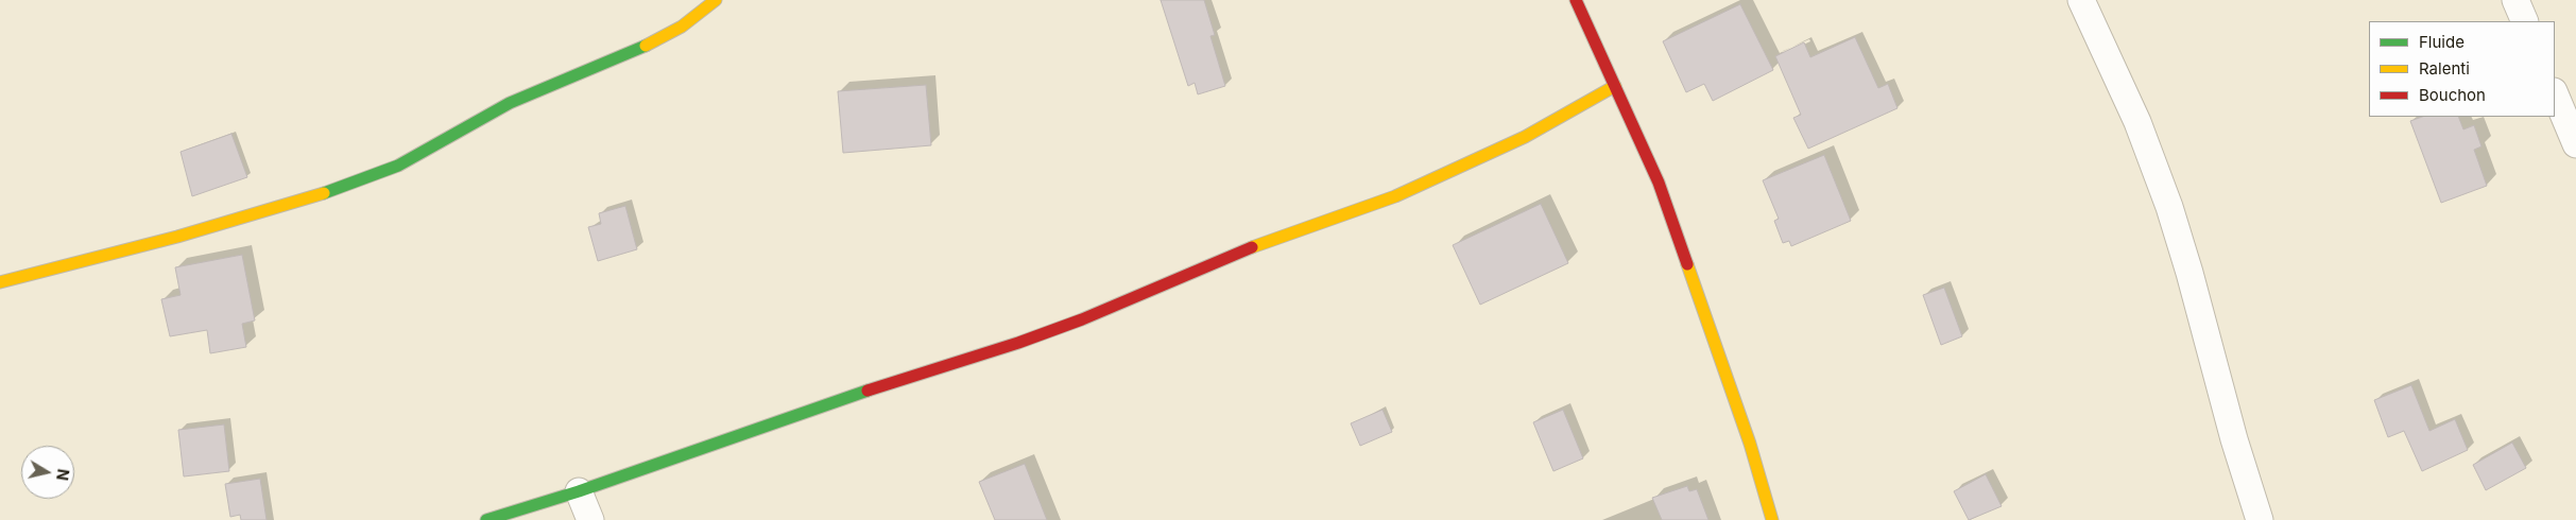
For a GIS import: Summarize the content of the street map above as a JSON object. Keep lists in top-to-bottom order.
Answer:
{
  "legend": ["Fluide", "Ralenti", "Bouchon"],
  "north": "right"
}
